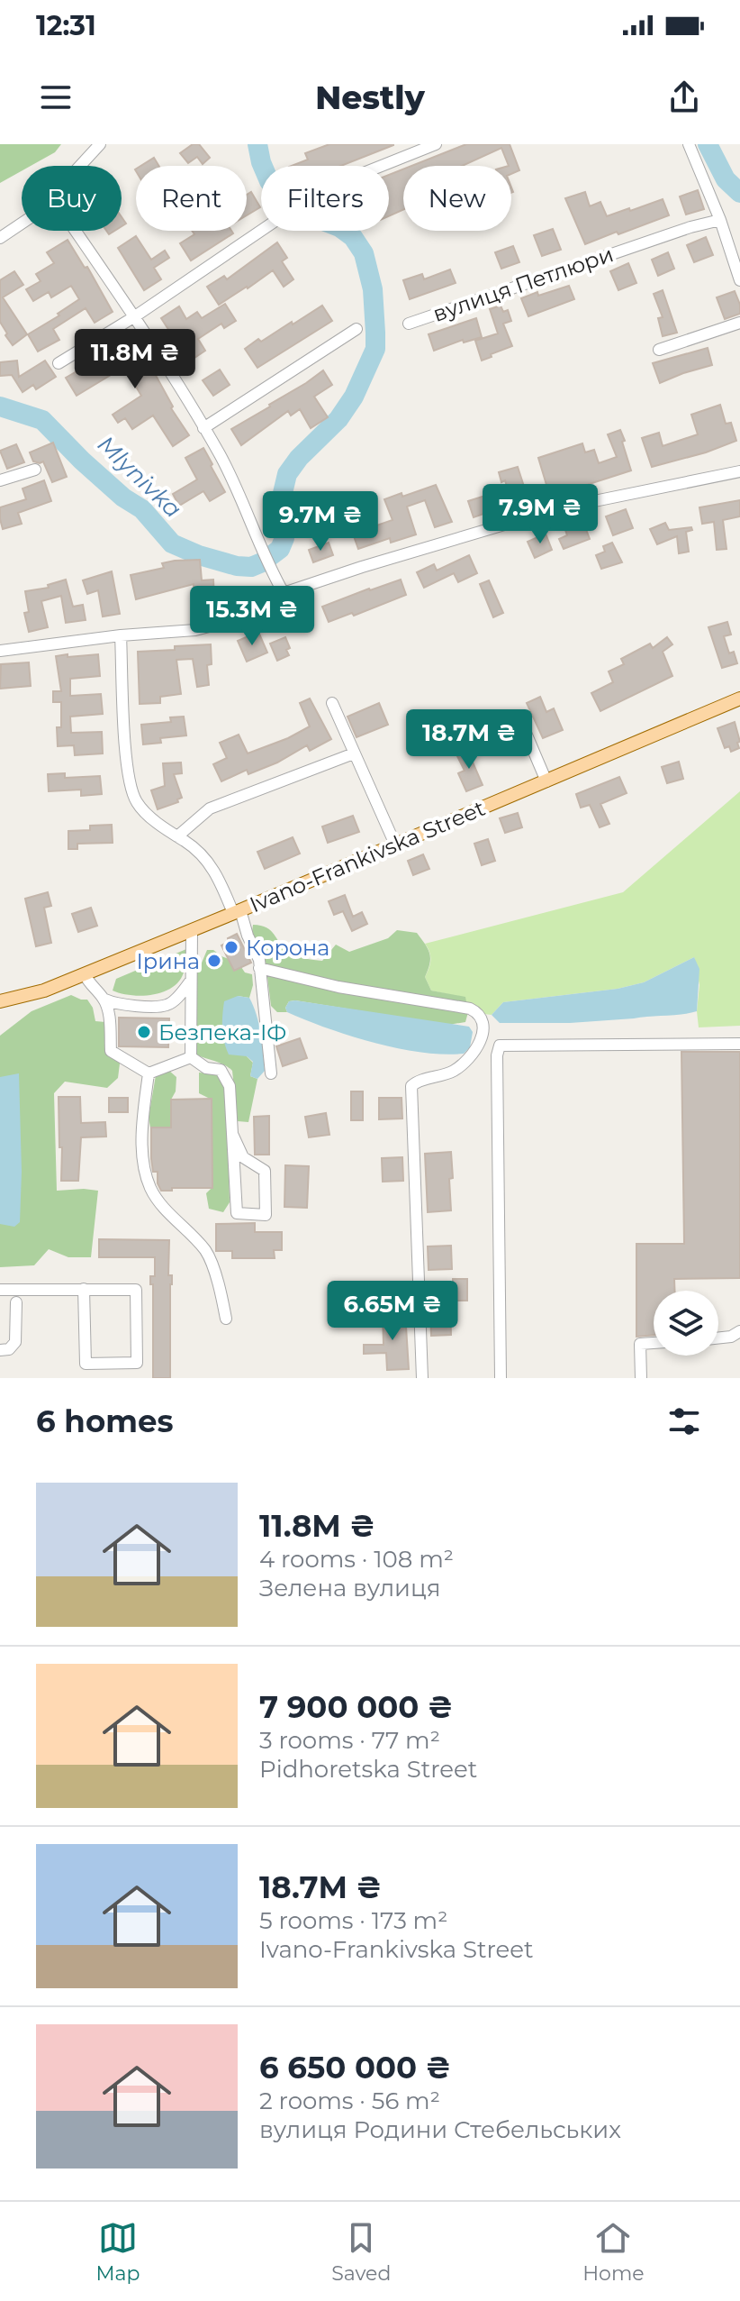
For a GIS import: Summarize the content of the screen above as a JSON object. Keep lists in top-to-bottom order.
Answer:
{
  "streets": {
    "main road": ["Ivano-Frankivska Street"],
    "street": ["вулиця Петлюри"]
  },
  "water": ["Mlynivka"],
  "places": ["Корона", "Ірина", "Безпека-ІФ"],
  "page": {
    "status": "12:31",
    "header": "Nestly",
    "chip": [
      "Buy",
      "Rent",
      "Filters",
      "New"
    ],
    "price": [
      "11.8M ₴",
      "7.9M ₴",
      "9.7M ₴",
      "15.3M ₴",
      "18.7M ₴",
      "6.65M ₴"
    ],
    "heading": "6 homes",
    "list": [
      {
        "name": "11.8M ₴",
        "note": "4 rooms · 108 m² · Зелена вулиця"
      },
      {
        "name": "7 900 000 ₴",
        "note": "3 rooms · 77 m² · Pidhoretska Street"
      },
      {
        "name": "18.7M ₴",
        "note": "5 rooms · 173 m² · Ivano-Frankivska Street"
      },
      {
        "name": "6 650 000 ₴",
        "note": "2 rooms · 56 m² · вулиця Родини Стебельських"
      }
    ],
    "tabs": ["Map", "Saved", "Home"]
  }
}
